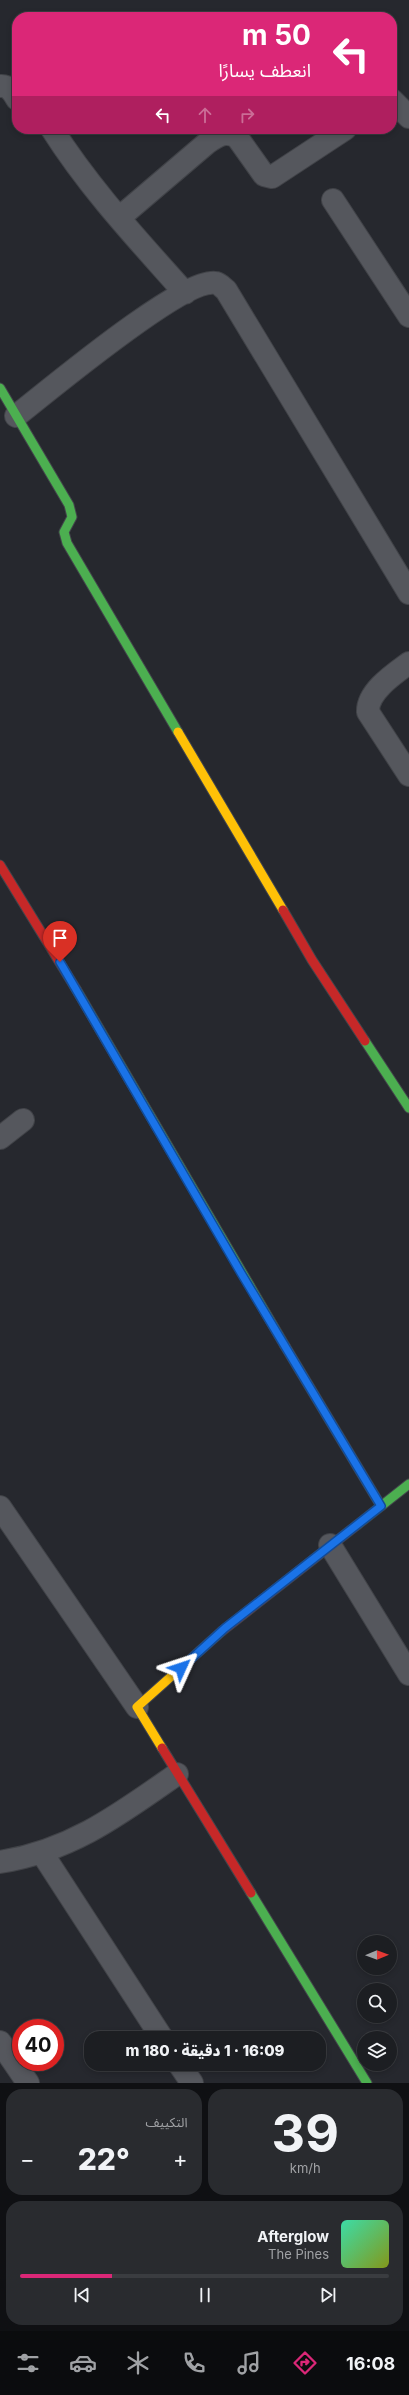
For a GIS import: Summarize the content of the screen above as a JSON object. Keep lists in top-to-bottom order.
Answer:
{
  "north": "right",
  "page": {
    "turn": ["50 m", "انعطف يسارًا"],
    "limit": "40",
    "trip": "16:09 · 1 دقيقة · 180 m",
    "tile": [
      ["39", "km/h"],
      "التكييف"
    ],
    "heat": ["−", "22°", "+"],
    "song": ["Afterglow", "The Pines"],
    "tabs": "16:08"
  }
}
